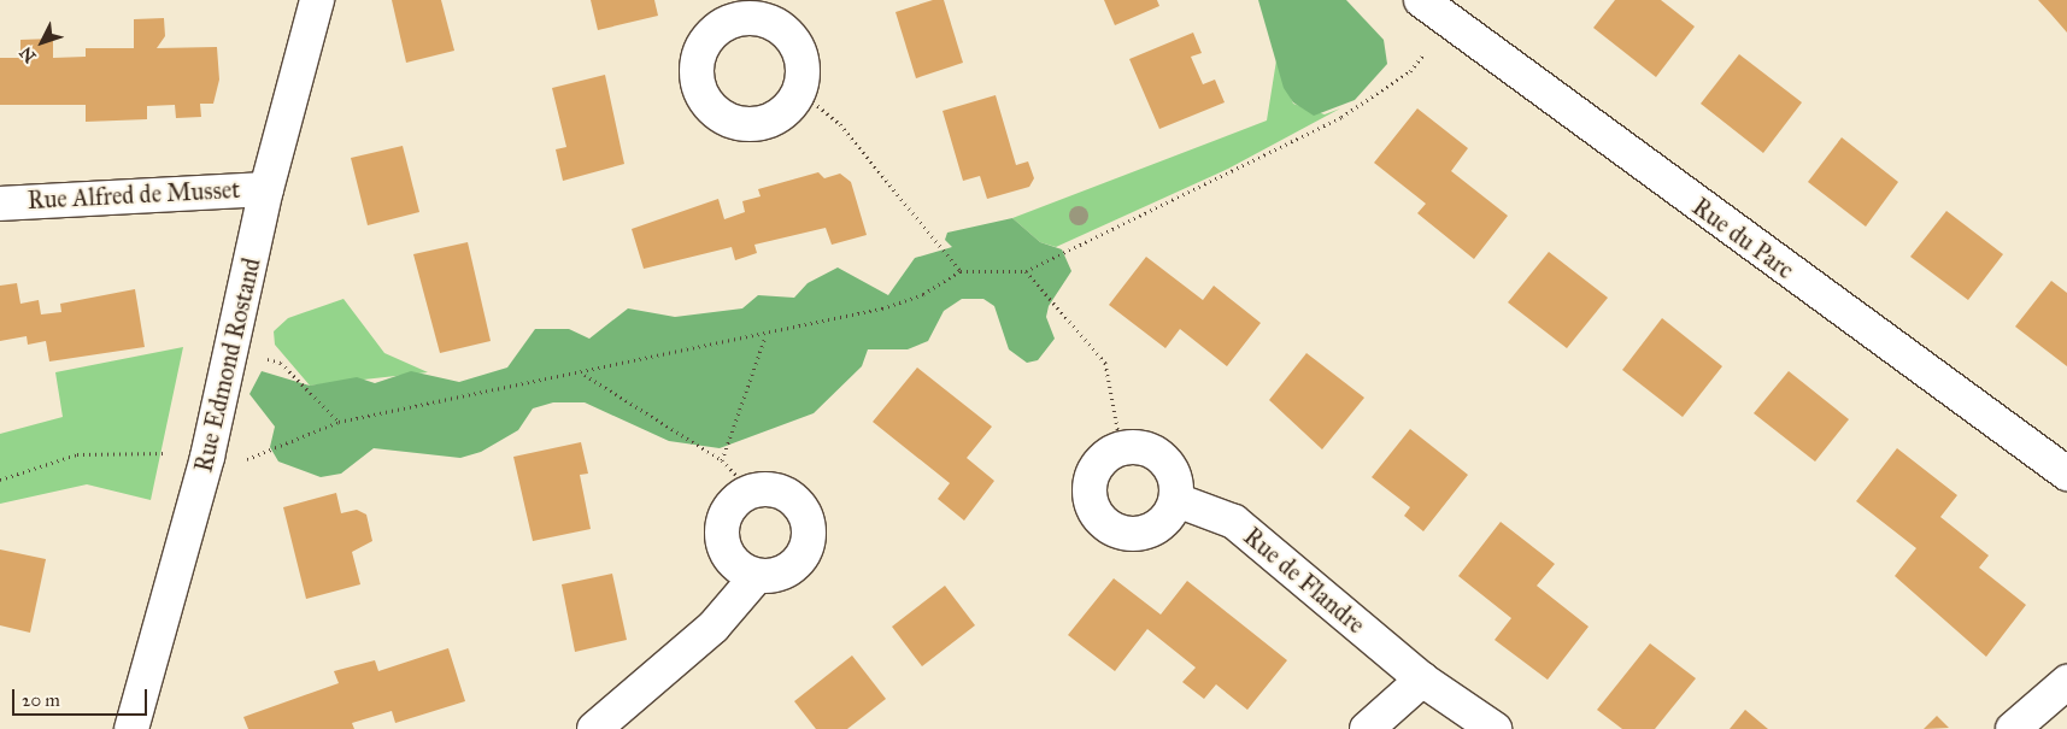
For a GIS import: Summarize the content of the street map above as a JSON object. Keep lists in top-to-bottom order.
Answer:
{
  "streets": {
    "street": [
      "Rue Alfred de Musset",
      "Rue du Parc",
      "Rue Edmond Rostand",
      "Rue de Flandre"
    ]
  },
  "crossings": [
    ["Rue Alfred de Musset", "Rue Edmond Rostand"]
  ],
  "scale_bar": "20 m",
  "north": "bottom left"
}
